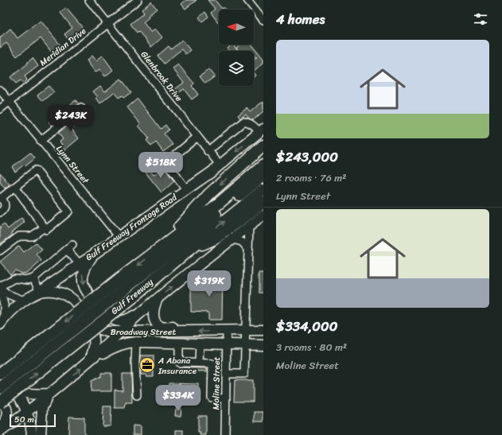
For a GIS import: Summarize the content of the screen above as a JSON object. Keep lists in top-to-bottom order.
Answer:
{
  "streets": {
    "highway": ["Gulf Freeway"],
    "main road": ["Gulf Freeway Frontage Road", "Broadway Street"],
    "street": [
      "Meridian Drive",
      "Glenbrook Drive",
      "Lynn Street",
      "Moline Street"
    ]
  },
  "crossings": [
    ["Meridian Drive", "Glenbrook Drive"],
    ["Meridian Drive", "Lynn Street"],
    ["Glenbrook Drive", "Gulf Freeway Frontage Road"],
    ["Lynn Street", "Gulf Freeway Frontage Road"],
    ["Gulf Freeway Frontage Road", "Broadway Street"],
    ["Broadway Street", "Moline Street"]
  ],
  "places": {
    "office": ["A Abana Insurance"]
  },
  "scale_bar": "50 m",
  "north": "left",
  "page": {
    "heading": "4 homes",
    "list": [
      {
        "name": "$243,000",
        "note": "2 rooms · 76 m² · Lynn Street"
      },
      {
        "name": "$334,000",
        "note": "3 rooms · 80 m² · Moline Street"
      }
    ],
    "price": [
      "$243K",
      "$518K",
      "$319K",
      "$334K"
    ],
    "scale": "50 m"
  }
}
